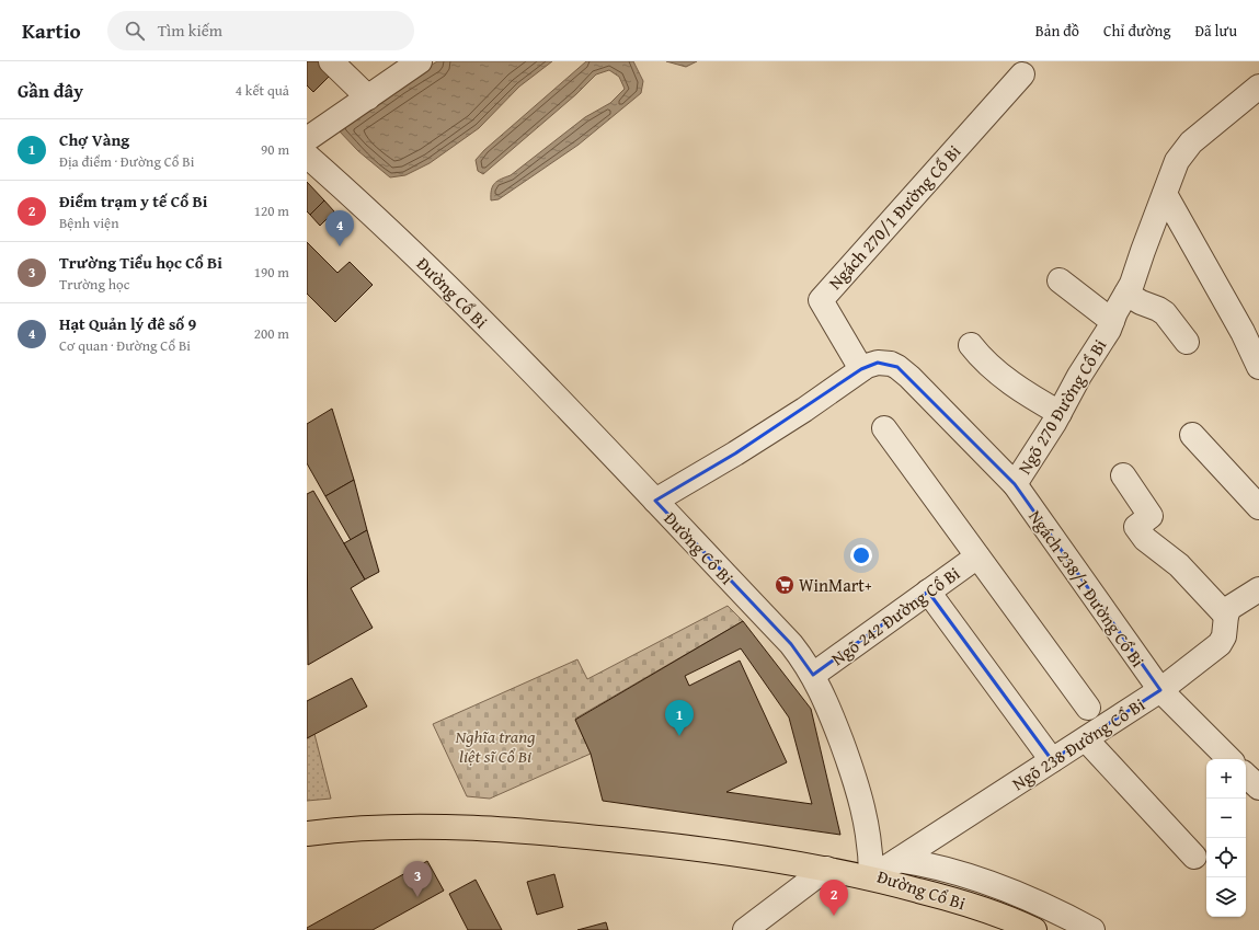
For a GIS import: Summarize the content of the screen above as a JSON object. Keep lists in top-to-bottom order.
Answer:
{
  "streets": {
    "main road": ["Đường Cổ Bi"],
    "street": [
      "Ngách 270/1 Đường Cổ Bi",
      "Ngõ 270 Đường Cổ Bi",
      "Ngách 238/1 Đường Cổ Bi",
      "Ngõ 242 Đường Cổ Bi",
      "Ngõ 238 Đường Cổ Bi"
    ]
  },
  "crossings": [
    ["Ngách 270/1 Đường Cổ Bi", "Ngõ 270 Đường Cổ Bi"],
    ["Đường Cổ Bi", "Ngõ 270 Đường Cổ Bi"],
    ["Đường Cổ Bi", "Ngõ 242 Đường Cổ Bi"],
    ["Đường Cổ Bi", "Ngõ 238 Đường Cổ Bi"],
    ["Ngõ 270 Đường Cổ Bi", "Ngách 238/1 Đường Cổ Bi"],
    ["Ngách 238/1 Đường Cổ Bi", "Ngõ 238 Đường Cổ Bi"]
  ],
  "parks": ["Nghĩa trang liệt sĩ Cổ Bi"],
  "places": {
    "supermarket": ["WinMart+"]
  },
  "page": {
    "header": "Kartio",
    "search": "Tìm kiếm",
    "nav": ["Bản đồ", "Chỉ đường", "Đã lưu"],
    "heading": ["Gần đây", "4 kết quả"],
    "list": [
      {
        "mark": "1",
        "name": "Chợ Vàng",
        "note": "Địa điểm · Đường Cổ Bi",
        "value": "90 m"
      },
      {
        "mark": "2",
        "name": "Điểm trạm y tế Cổ Bi",
        "note": "Bệnh viện",
        "value": "120 m"
      },
      {
        "mark": "3",
        "name": "Trường Tiểu học Cổ Bi",
        "note": "Trường học",
        "value": "190 m"
      },
      {
        "mark": "4",
        "name": "Hạt Quản lý đê số 9",
        "note": "Cơ quan · Đường Cổ Bi",
        "value": "200 m"
      }
    ],
    "pins": [
      "4",
      "1",
      "3",
      "2"
    ],
    "map_buttons": ["+", "−"]
  }
}
